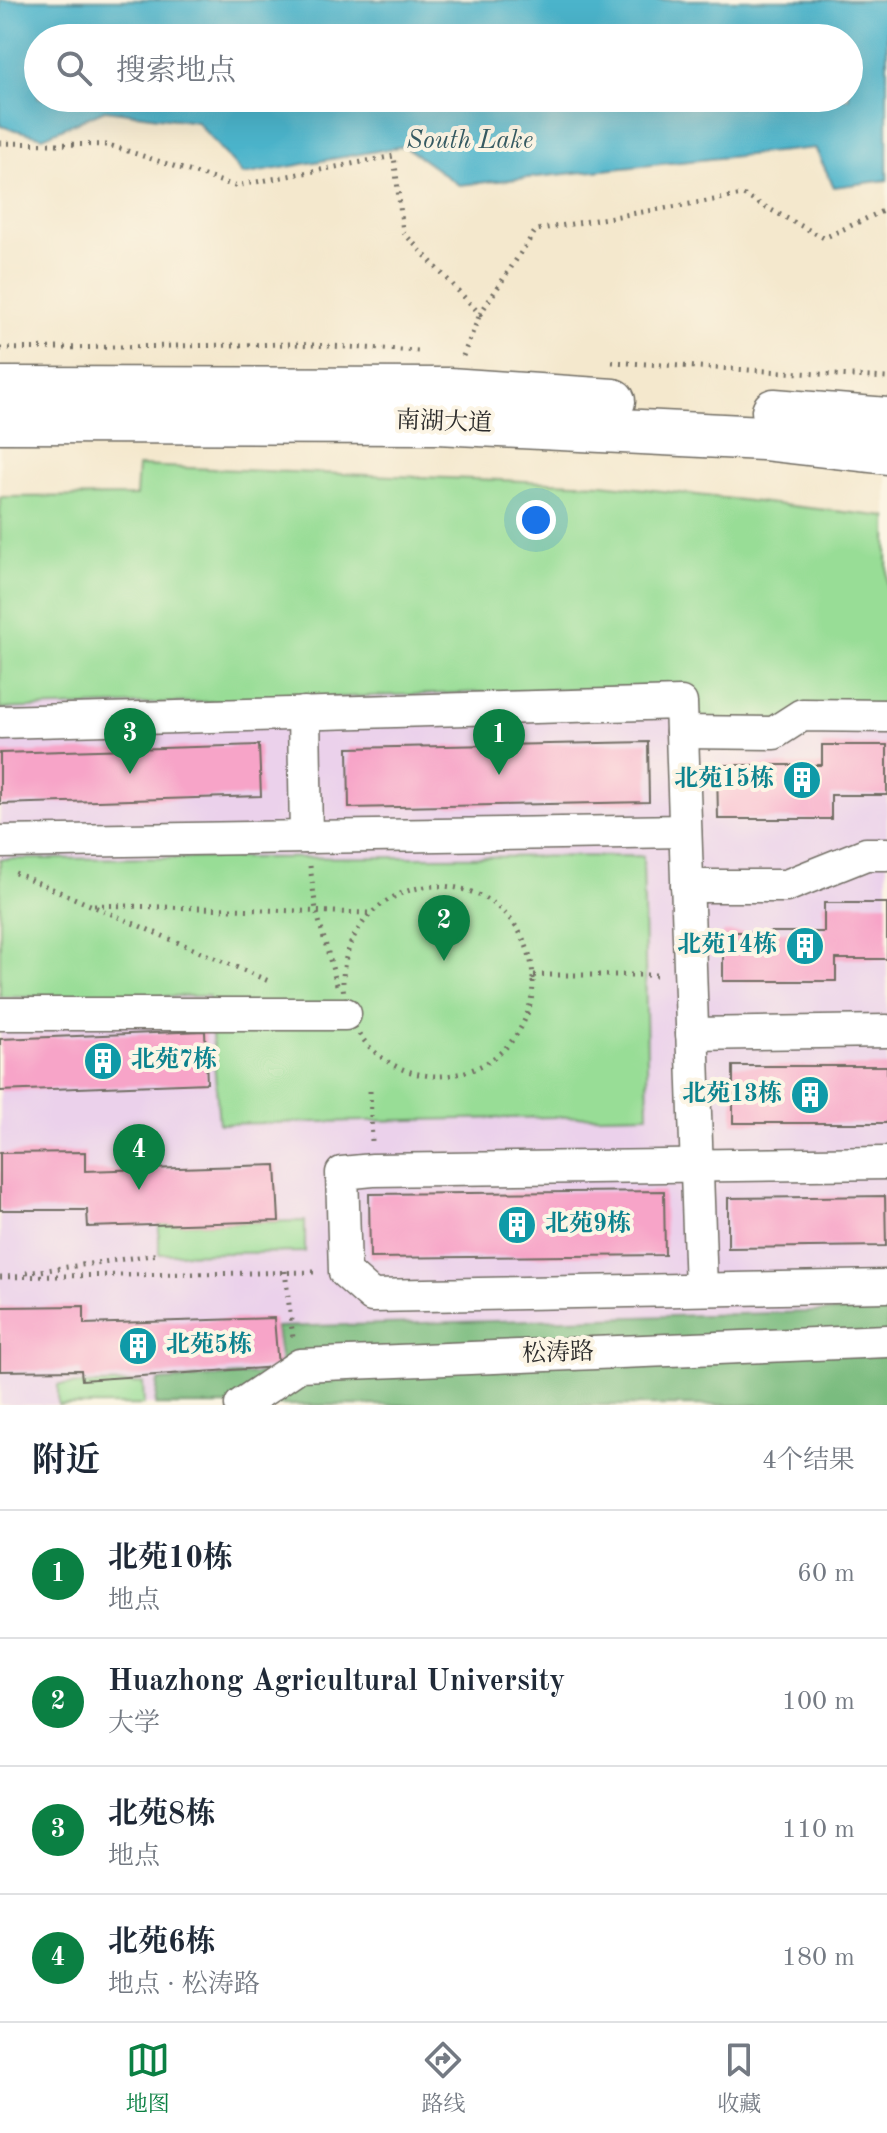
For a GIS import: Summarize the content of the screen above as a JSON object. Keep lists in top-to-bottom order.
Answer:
{
  "streets": {
    "main road": ["南湖大道"],
    "street": ["松涛路"]
  },
  "water": ["South Lake"],
  "places": {
    "building": [
      "北苑15栋",
      "北苑14栋",
      "北苑7栋",
      "北苑13栋",
      "北苑9栋",
      "北苑5栋"
    ]
  },
  "page": {
    "search": "搜索地点",
    "pins": [
      "3",
      "1",
      "2",
      "4"
    ],
    "heading": ["附近", "4个结果"],
    "list": [
      {
        "mark": "1",
        "name": "北苑10栋",
        "note": "地点",
        "value": "60 m"
      },
      {
        "mark": "2",
        "name": "Huazhong Agricultural University",
        "note": "大学",
        "value": "100 m"
      },
      {
        "mark": "3",
        "name": "北苑8栋",
        "note": "地点",
        "value": "110 m"
      },
      {
        "mark": "4",
        "name": "北苑6栋",
        "note": "地点 · 松涛路",
        "value": "180 m"
      }
    ],
    "nav": ["地图", "路线", "收藏"]
  }
}
